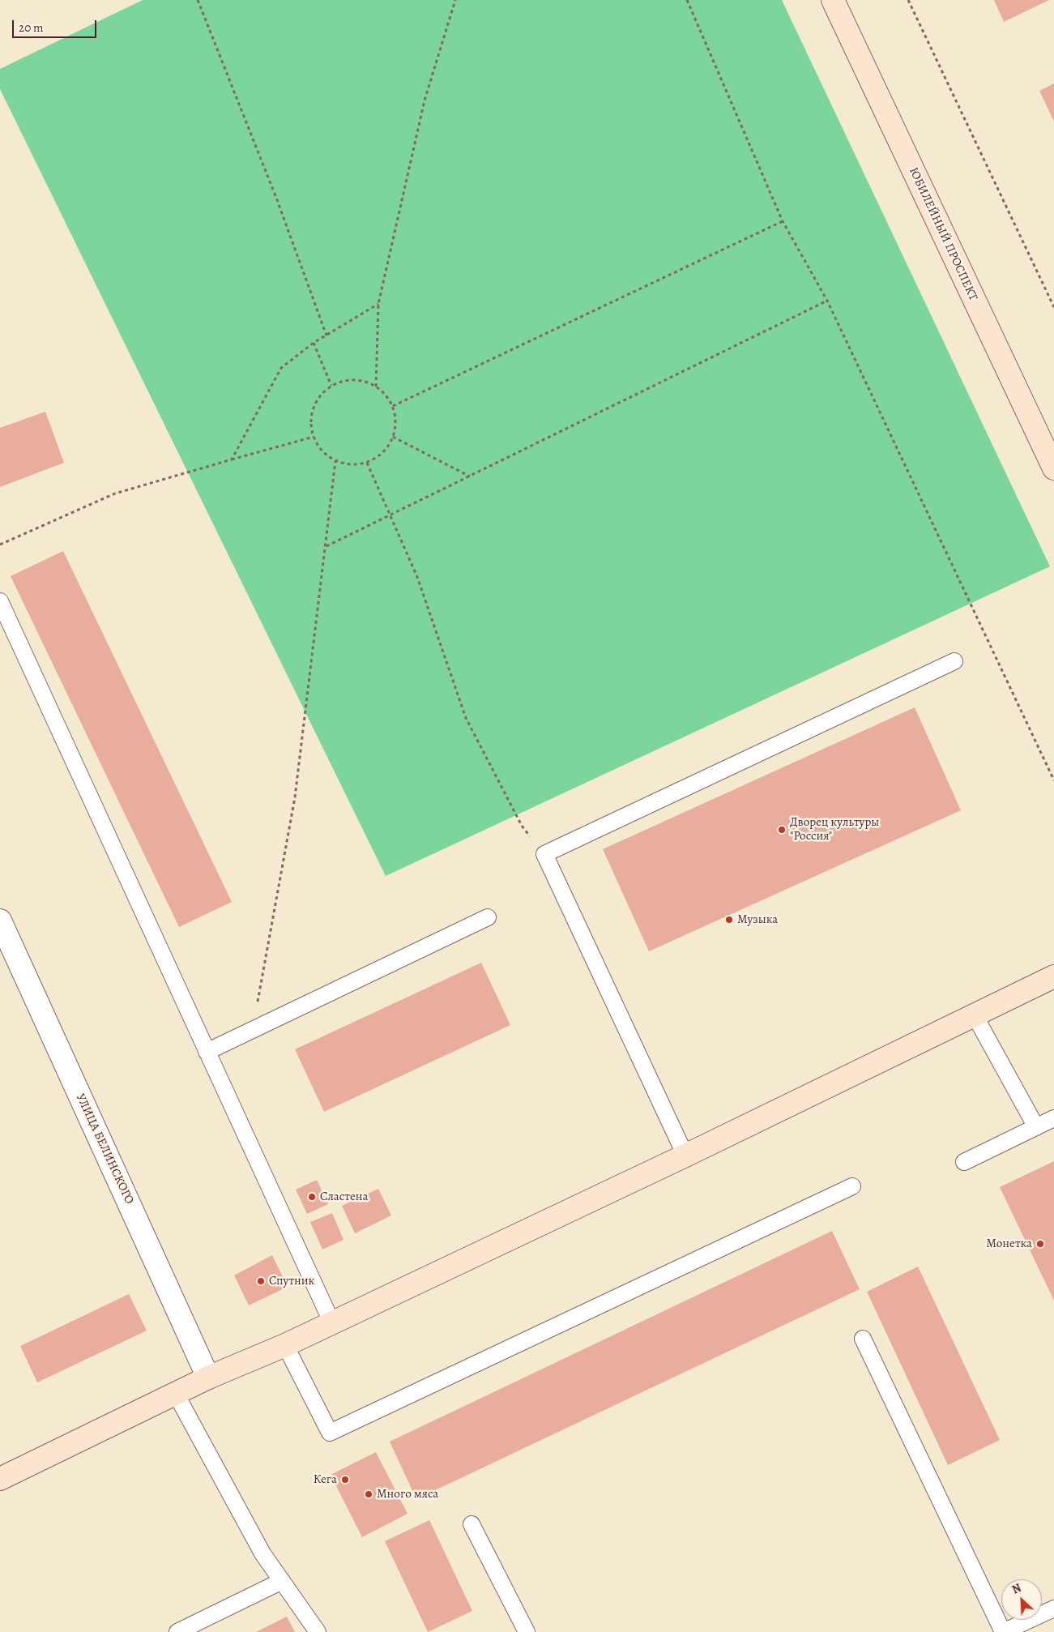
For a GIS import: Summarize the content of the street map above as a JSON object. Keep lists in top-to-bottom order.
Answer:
{
  "streets": {
    "main road": ["ЮБИЛЕЙНЫЙ ПРОСПЕКТ"],
    "street": ["УЛИЦА БЕЛИНСКОГО"]
  },
  "places": [
    "Дворец культуры \"Россия\"",
    "Музыка",
    "Сластена",
    "Монетка",
    "Спутник",
    "Кега",
    "Много мяса"
  ],
  "scale_bar": "20 m",
  "north": "top left"
}
